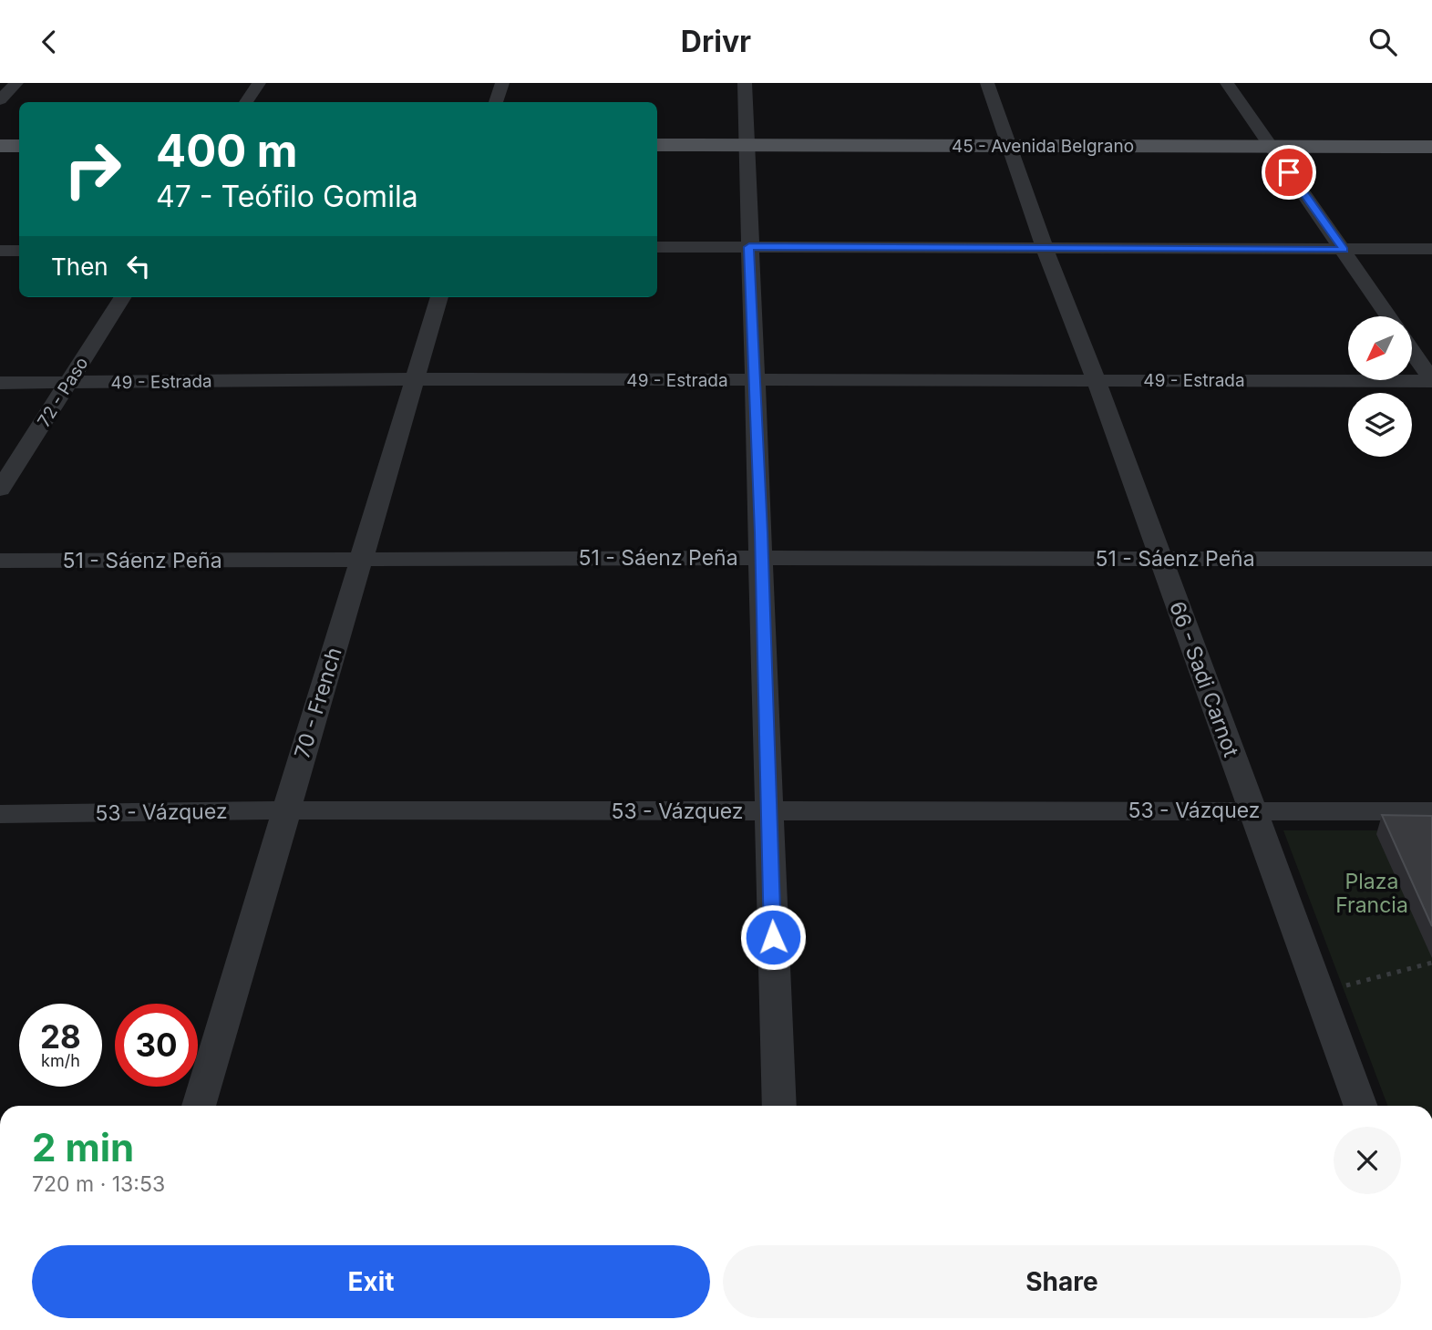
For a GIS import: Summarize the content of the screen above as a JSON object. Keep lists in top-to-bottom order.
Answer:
{
  "streets": {
    "main road": ["45 - Avenida Belgrano"],
    "street": [
      "49 - Estrada",
      "72 - Paso",
      "51 - Sáenz Peña",
      "66 - Sadi Carnot",
      "70 - French",
      "53 - Vázquez"
    ]
  },
  "crossings": [
    ["45 - Avenida Belgrano", "66 - Sadi Carnot"],
    ["49 - Estrada", "72 - Paso"],
    ["49 - Estrada", "66 - Sadi Carnot"],
    ["49 - Estrada", "70 - French"],
    ["51 - Sáenz Peña", "66 - Sadi Carnot"],
    ["51 - Sáenz Peña", "70 - French"],
    ["66 - Sadi Carnot", "53 - Vázquez"],
    ["70 - French", "53 - Vázquez"]
  ],
  "parks": ["Plaza Francia"],
  "north": "bottom left",
  "page": {
    "header": "Drivr",
    "turn": ["400 m", "47 - Teófilo Gomila"],
    "then": "Then",
    "speed": "28 km/h",
    "limit": "30",
    "heading": ["2 min", "720 m · 13:53"],
    "buttons": ["Exit", "Share"]
  }
}
